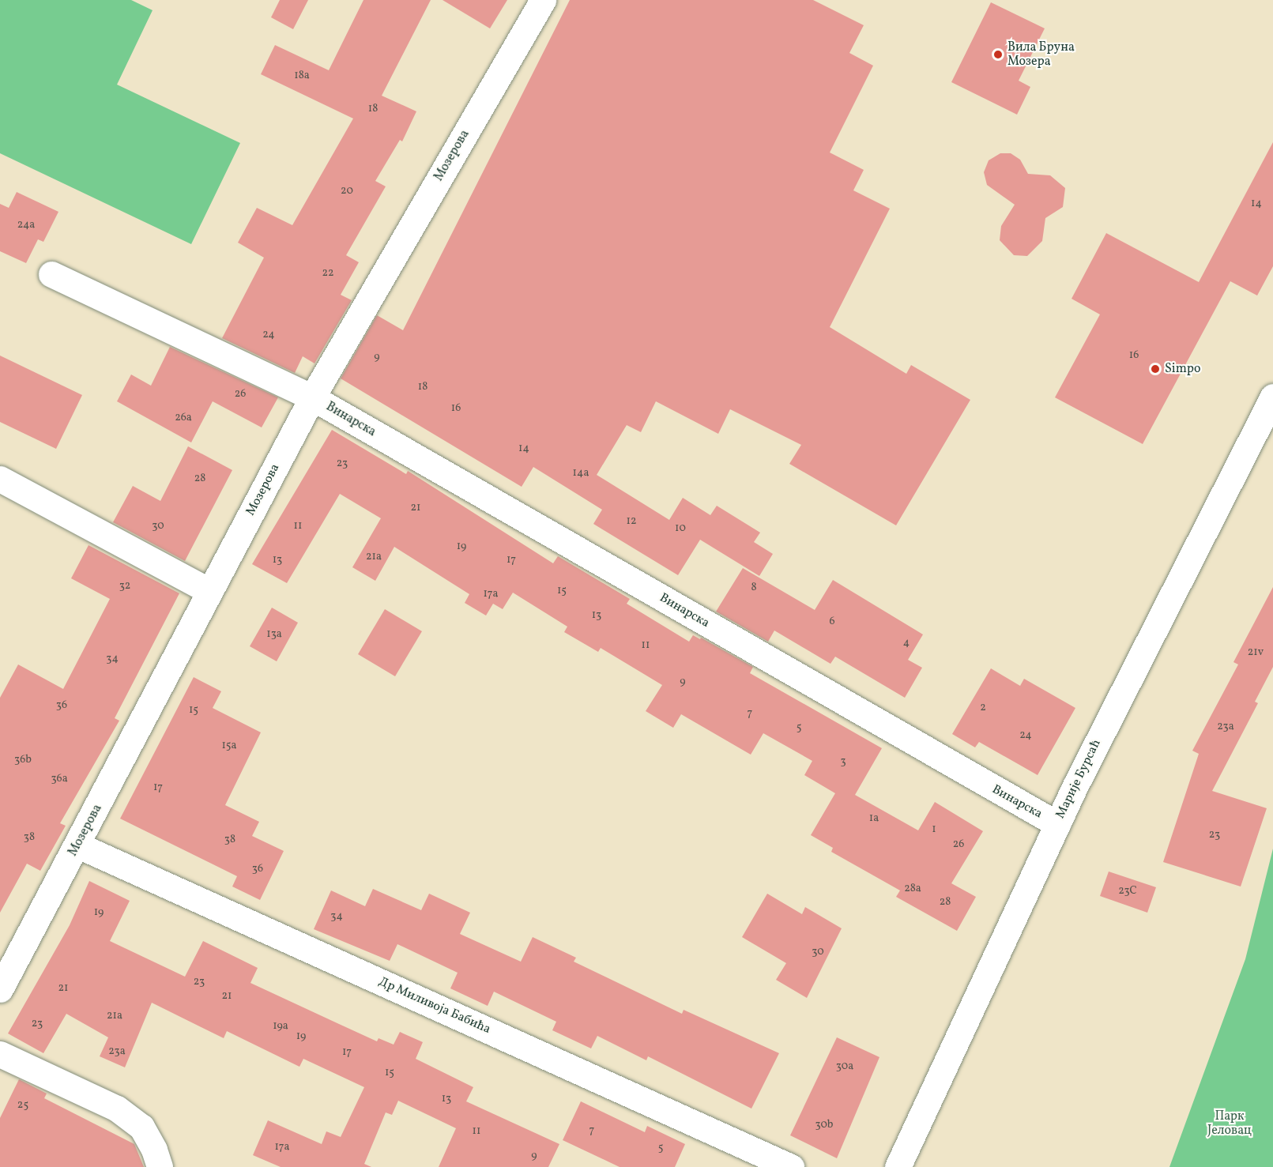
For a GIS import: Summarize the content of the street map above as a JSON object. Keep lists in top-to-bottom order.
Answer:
{
  "streets": {
    "street": [
      "Мозерова",
      "Винарска",
      "Марије Бурсаћ",
      "Др Миливоја Бабића"
    ]
  },
  "crossings": [
    ["Мозерова", "Винарска"],
    ["Мозерова", "Др Миливоја Бабића"],
    ["Винарска", "Марије Бурсаћ"]
  ],
  "parks": ["Парк Јеловац"],
  "places": ["Вила Бруна Мозера", "Simpo"],
  "house_numbers": [
    "18a",
    "18",
    "20",
    "14",
    "24a",
    "22",
    "24",
    "16",
    "9",
    "18",
    "26",
    "16",
    "26a",
    "14",
    "23",
    "14a",
    "28",
    "21",
    "12",
    "30",
    "11",
    "10",
    "19",
    "21a",
    "13",
    "17",
    "32",
    "8",
    "15",
    "17a",
    "13",
    "6",
    "13a",
    "4",
    "11",
    "21v",
    "34",
    "9",
    "36",
    "2",
    "15",
    "7",
    "23a",
    "5",
    "24",
    "15a",
    "36b",
    "3",
    "36a",
    "17",
    "1a",
    "1",
    "23",
    "38",
    "38",
    "26",
    "36",
    "28a",
    "23C",
    "28",
    "19",
    "34",
    "30",
    "23",
    "21",
    "21",
    "21a",
    "23",
    "19a",
    "19",
    "23a",
    "17",
    "30a",
    "15",
    "13",
    "25",
    "30b",
    "7",
    "11",
    "17a",
    "5",
    "9"
  ]
}
